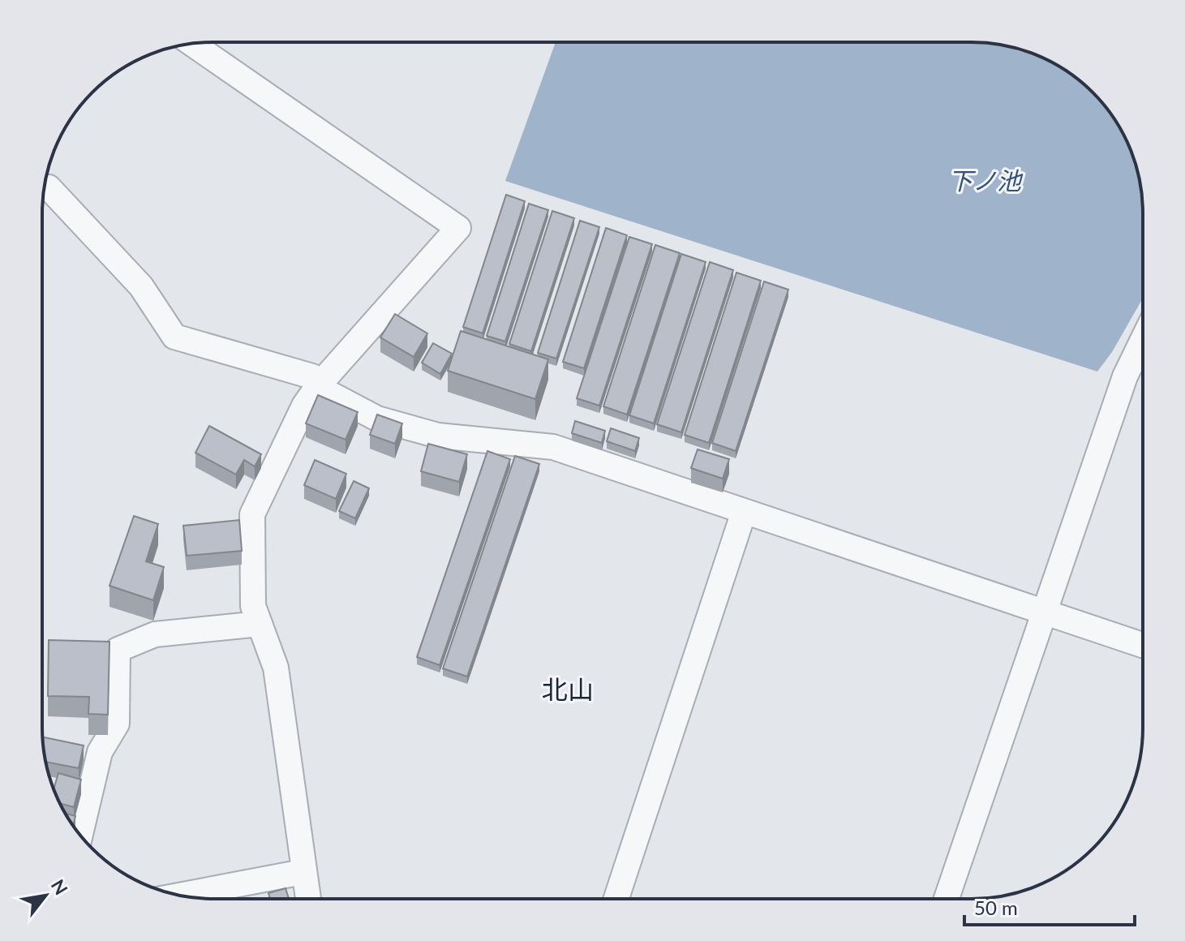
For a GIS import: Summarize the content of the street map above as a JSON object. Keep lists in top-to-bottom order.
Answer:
{
  "districts": ["北山"],
  "water": ["下ノ池"],
  "scale_bar": "50 m",
  "north": "top right"
}
